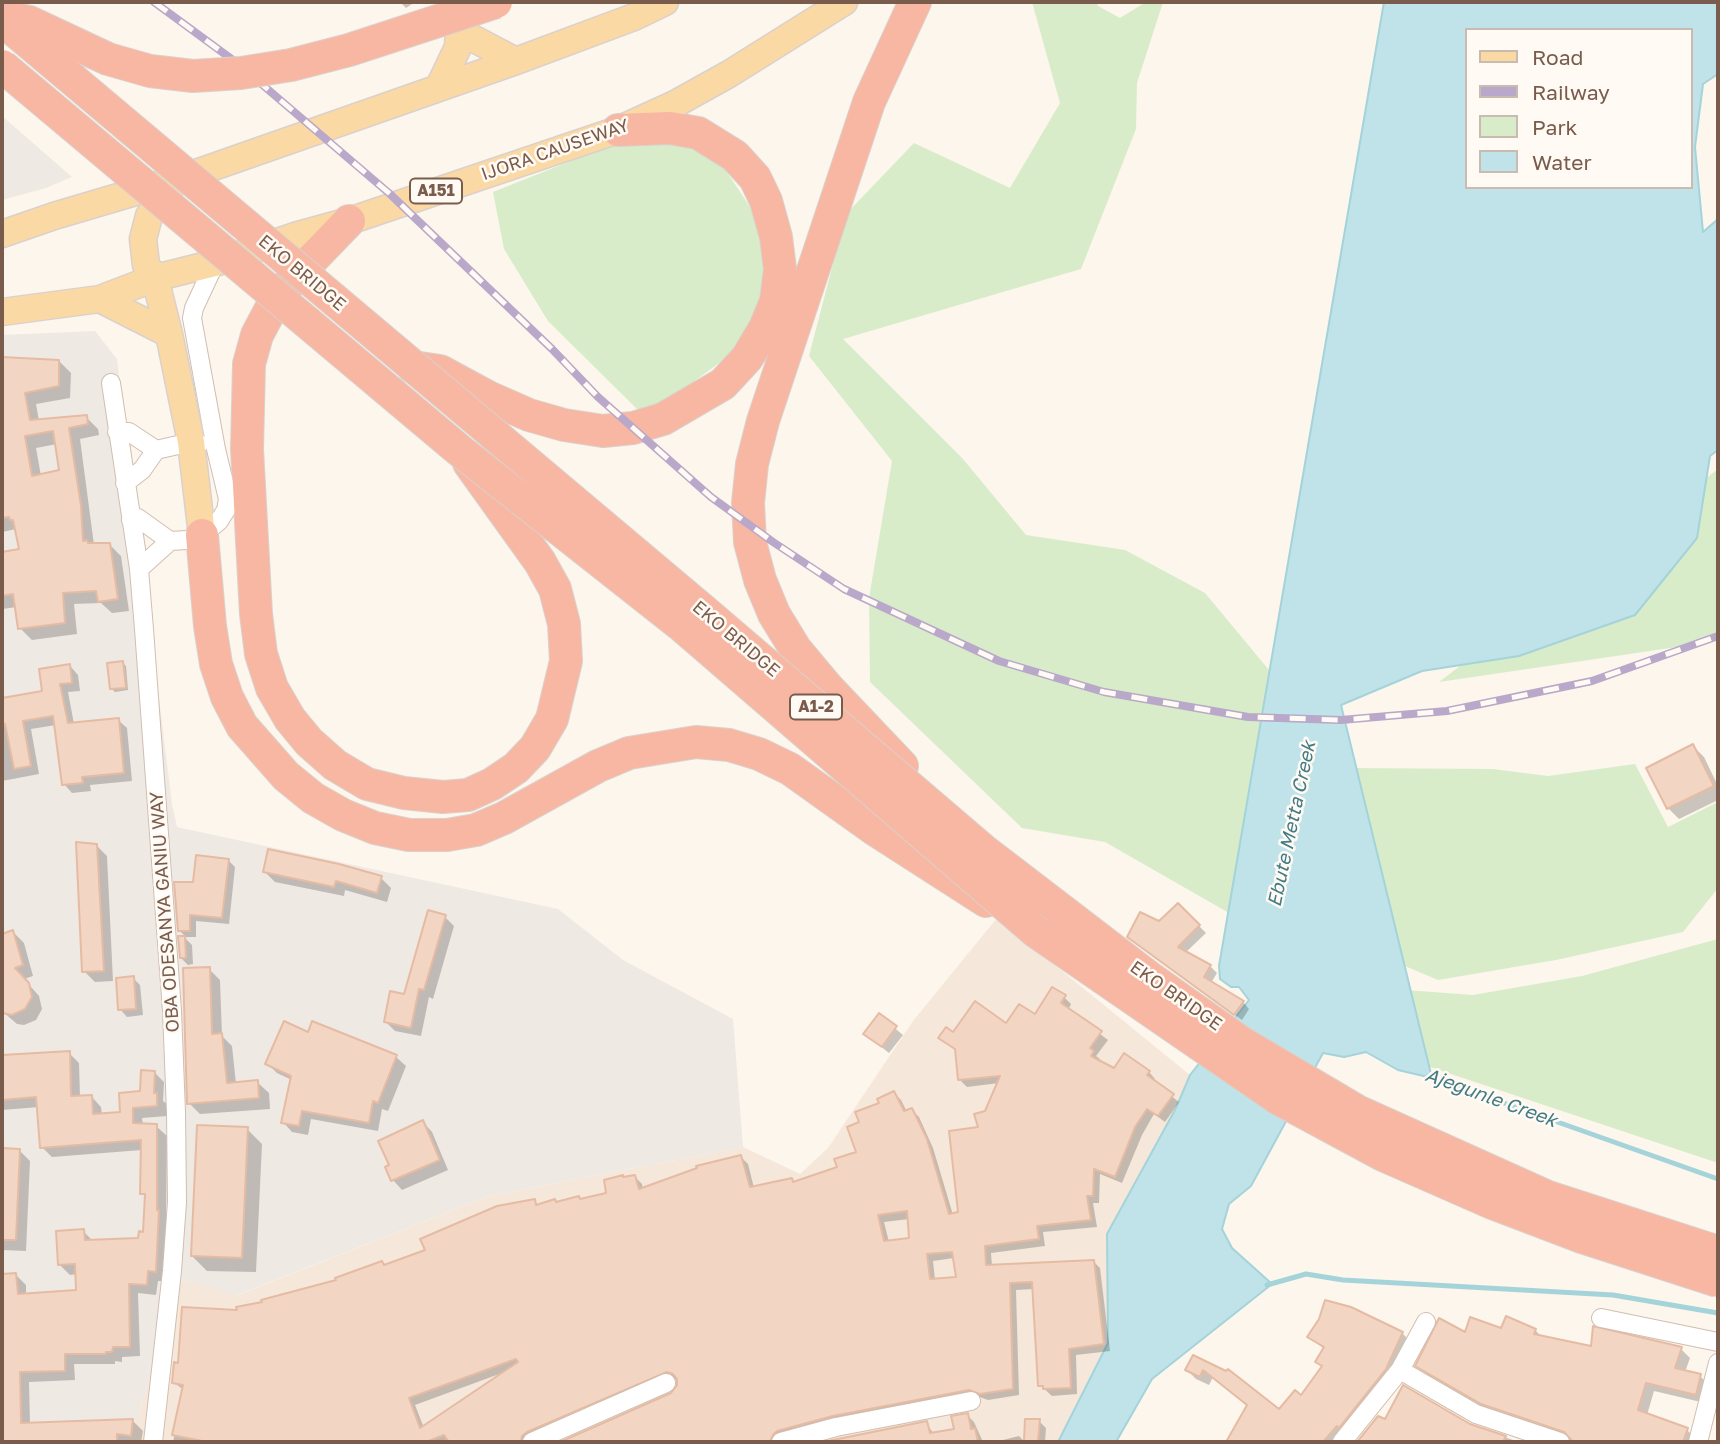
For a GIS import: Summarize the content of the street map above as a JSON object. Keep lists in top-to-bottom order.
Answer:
{
  "streets": {
    "highway": ["EKO BRIDGE", "A1-2"],
    "main road": ["IJORA CAUSEWAY", "A151"],
    "street": ["OBA ODESANYA GANIU WAY"]
  },
  "water": ["Ebute Metta Creek", "Ajegunle Creek"],
  "legend": [
    "Road",
    "Railway",
    "Park",
    "Water"
  ]
}
